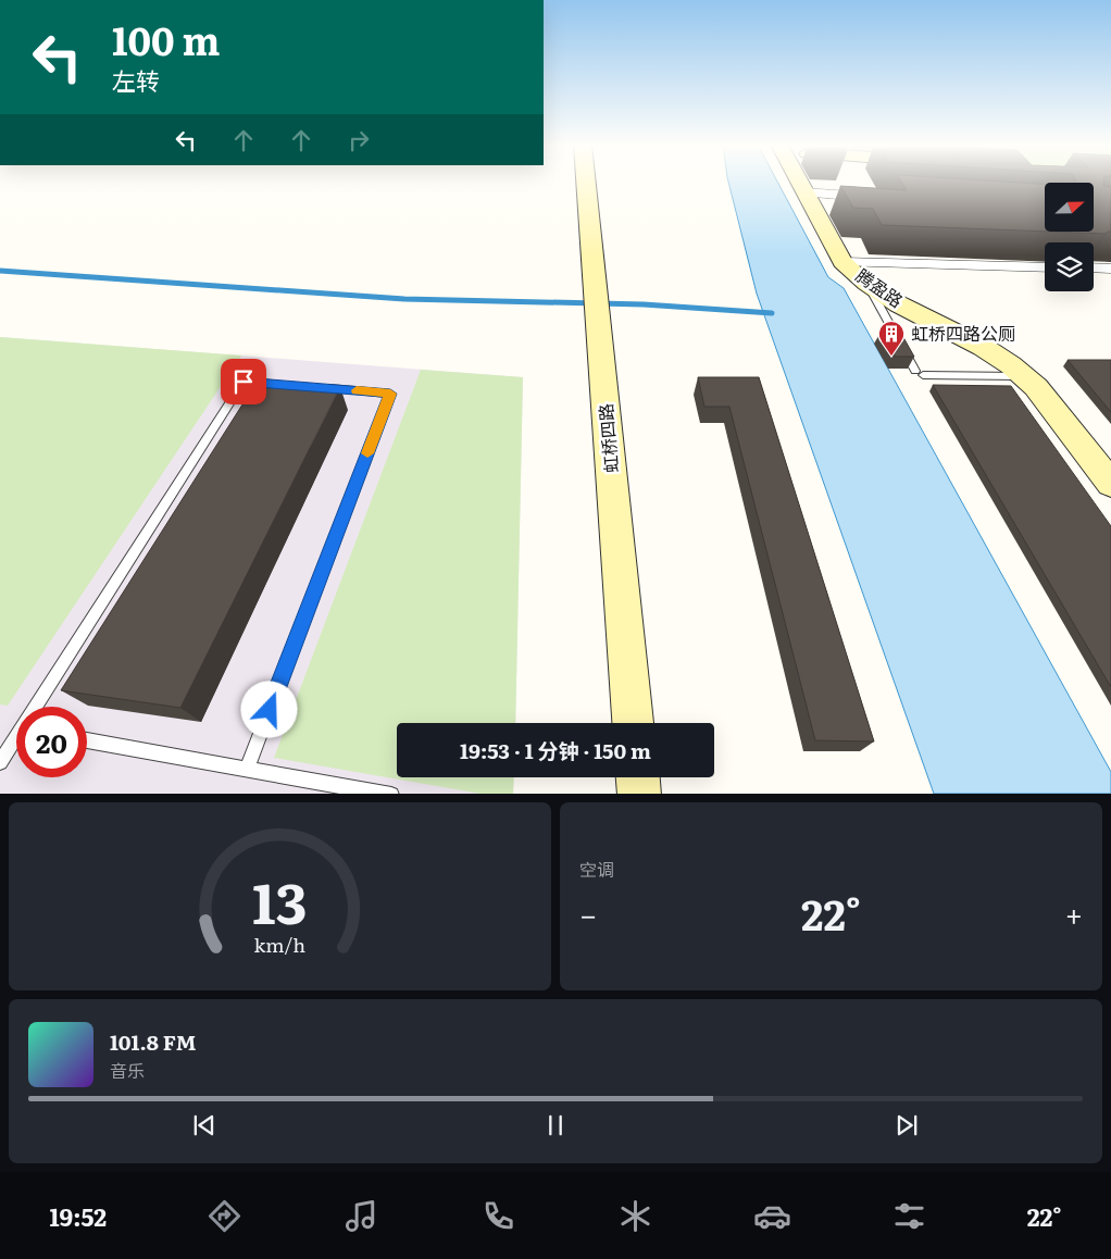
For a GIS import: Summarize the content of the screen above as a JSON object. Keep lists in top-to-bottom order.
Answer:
{
  "streets": {
    "street": ["腾盈路", "虹桥四路"]
  },
  "places": {
    "building": ["虹桥四路公厕"]
  },
  "north": "right",
  "page": {
    "turn": ["100 m", "左转"],
    "limit": "20",
    "trip": "19:53 · 1 分钟 · 150 m",
    "tile": "空调",
    "heat": ["−", "22°", "+"],
    "song": ["101.8 FM", "音乐"],
    "tabs": ["19:52", "22°"],
    "gauge": ["13", "km/h"]
  }
}
